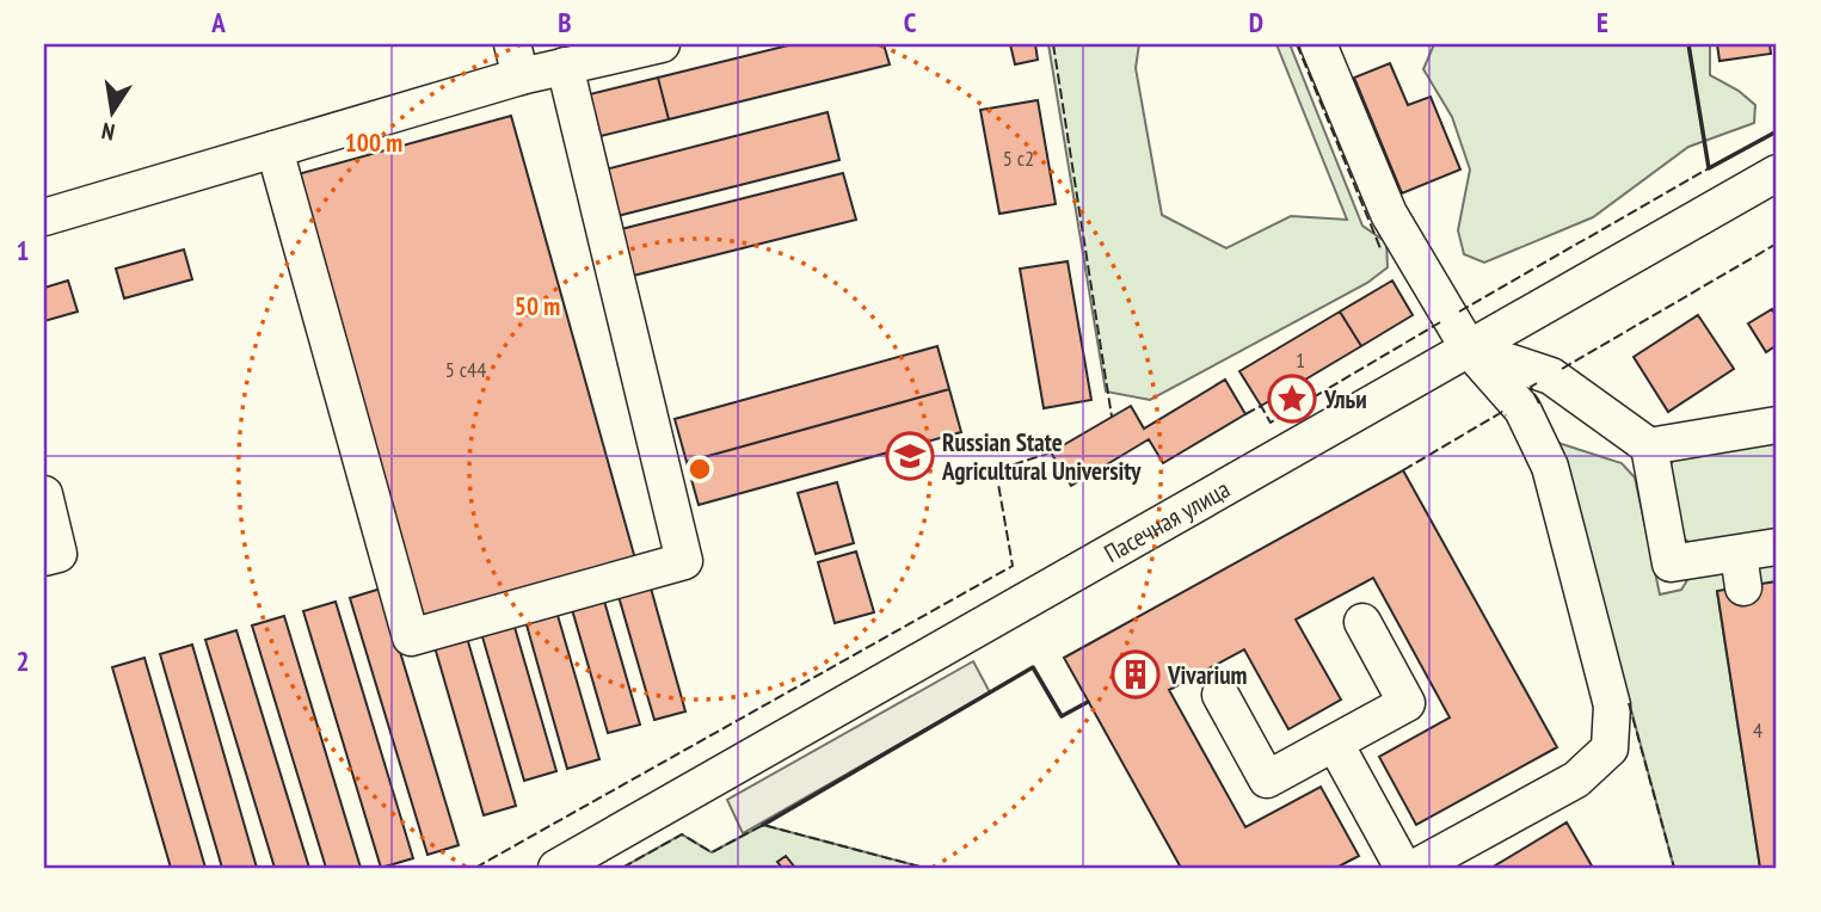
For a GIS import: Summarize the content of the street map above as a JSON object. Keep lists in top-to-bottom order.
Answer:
{
  "streets": {
    "street": ["Пасечная улица"]
  },
  "places": {
    "place": ["Ульи"],
    "school or university": ["Russian State Agricultural University"],
    "building": ["Vivarium"]
  },
  "house_numbers": [
    "5 с2",
    "1",
    "5 с44",
    "4"
  ],
  "north": "bottom",
  "grid": {
    "columns": [
      "A",
      "B",
      "C",
      "D",
      "E"
    ],
    "rows": ["1", "2"]
  },
  "rings": ["100 m", "50 m"]
}
